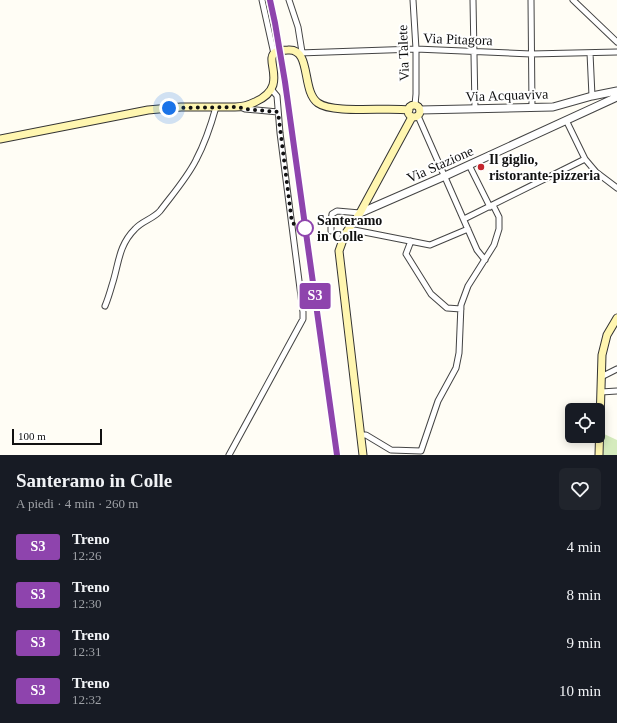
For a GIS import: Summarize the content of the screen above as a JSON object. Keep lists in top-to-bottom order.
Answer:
{
  "streets": {
    "main road": ["Via Acquaviva"],
    "street": ["Via Pitagora", "Via Talete", "Via Stazione"]
  },
  "crossings": [
    ["Via Pitagora", "Via Talete"],
    ["Via Pitagora", "Via Acquaviva"],
    ["Via Talete", "Via Acquaviva"]
  ],
  "places": ["Il giglio, ristorante-pizzeria", "Santeramo in Colle"],
  "scale_bar": "100 m",
  "page": {
    "on_map": "S3",
    "scale": "100 m",
    "heading": ["Santeramo in Colle", "A piedi · 4 min · 260 m"],
    "list": [
      {
        "mark": "S3",
        "name": "Treno",
        "note": "12:26",
        "value": "4 min"
      },
      {
        "mark": "S3",
        "name": "Treno",
        "note": "12:30",
        "value": "8 min"
      },
      {
        "mark": "S3",
        "name": "Treno",
        "note": "12:31",
        "value": "9 min"
      },
      {
        "mark": "S3",
        "name": "Treno",
        "note": "12:32",
        "value": "10 min"
      }
    ]
  }
}
